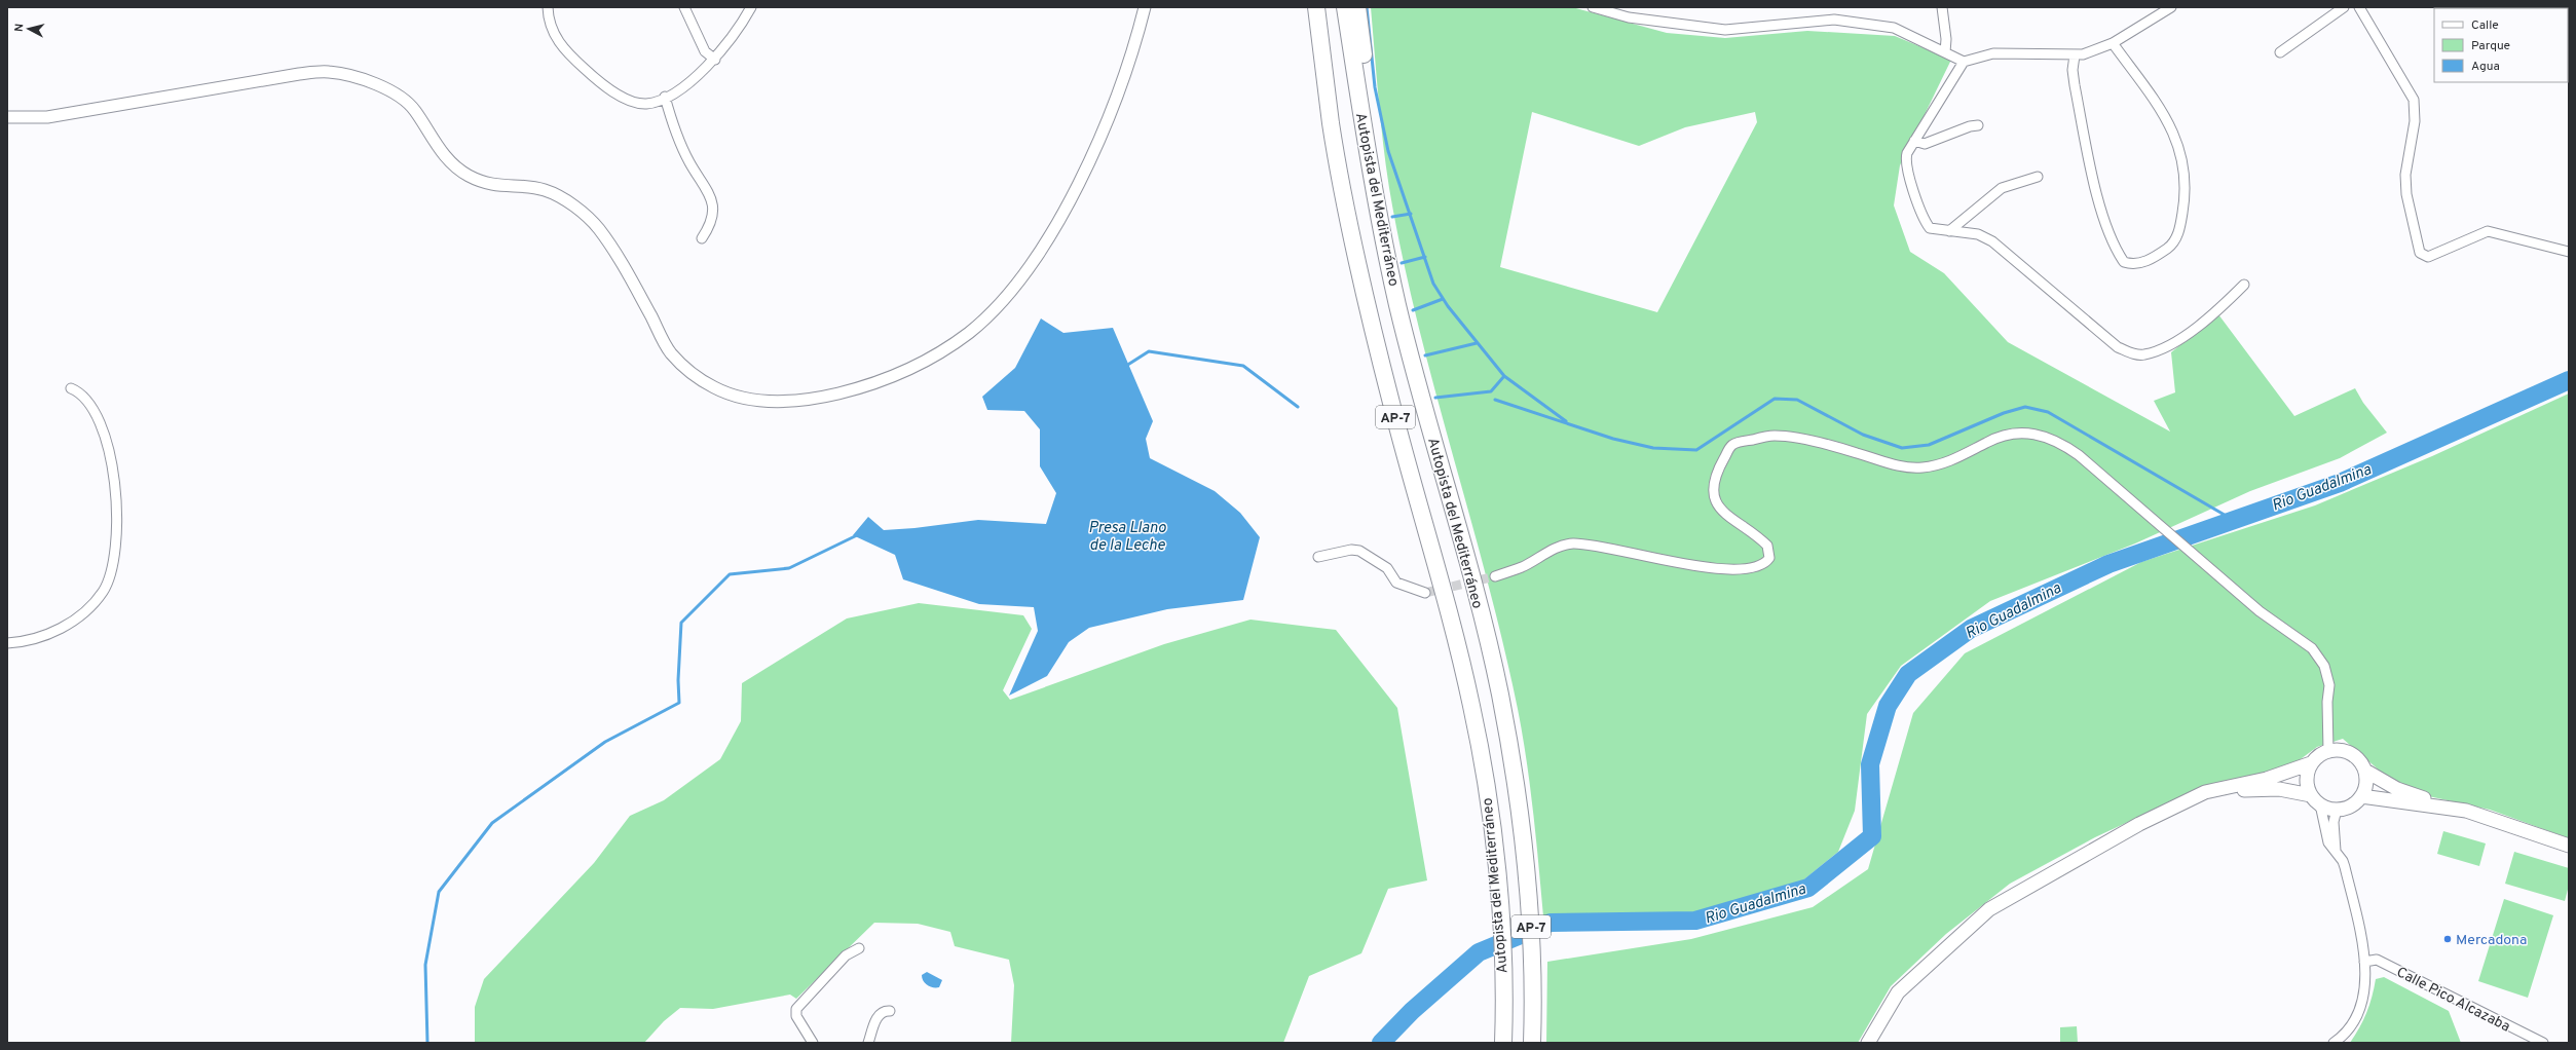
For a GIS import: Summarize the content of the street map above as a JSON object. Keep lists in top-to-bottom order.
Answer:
{
  "streets": {
    "highway": ["Autopista del Mediterráneo", "AP-7"],
    "street": ["Calle Pico Alcazaba"]
  },
  "water": ["Rio Guadalmina", "Presa Llano de la Leche"],
  "places": ["Mercadona"],
  "legend": ["Calle", "Parque", "Agua"],
  "north": "left"
}
